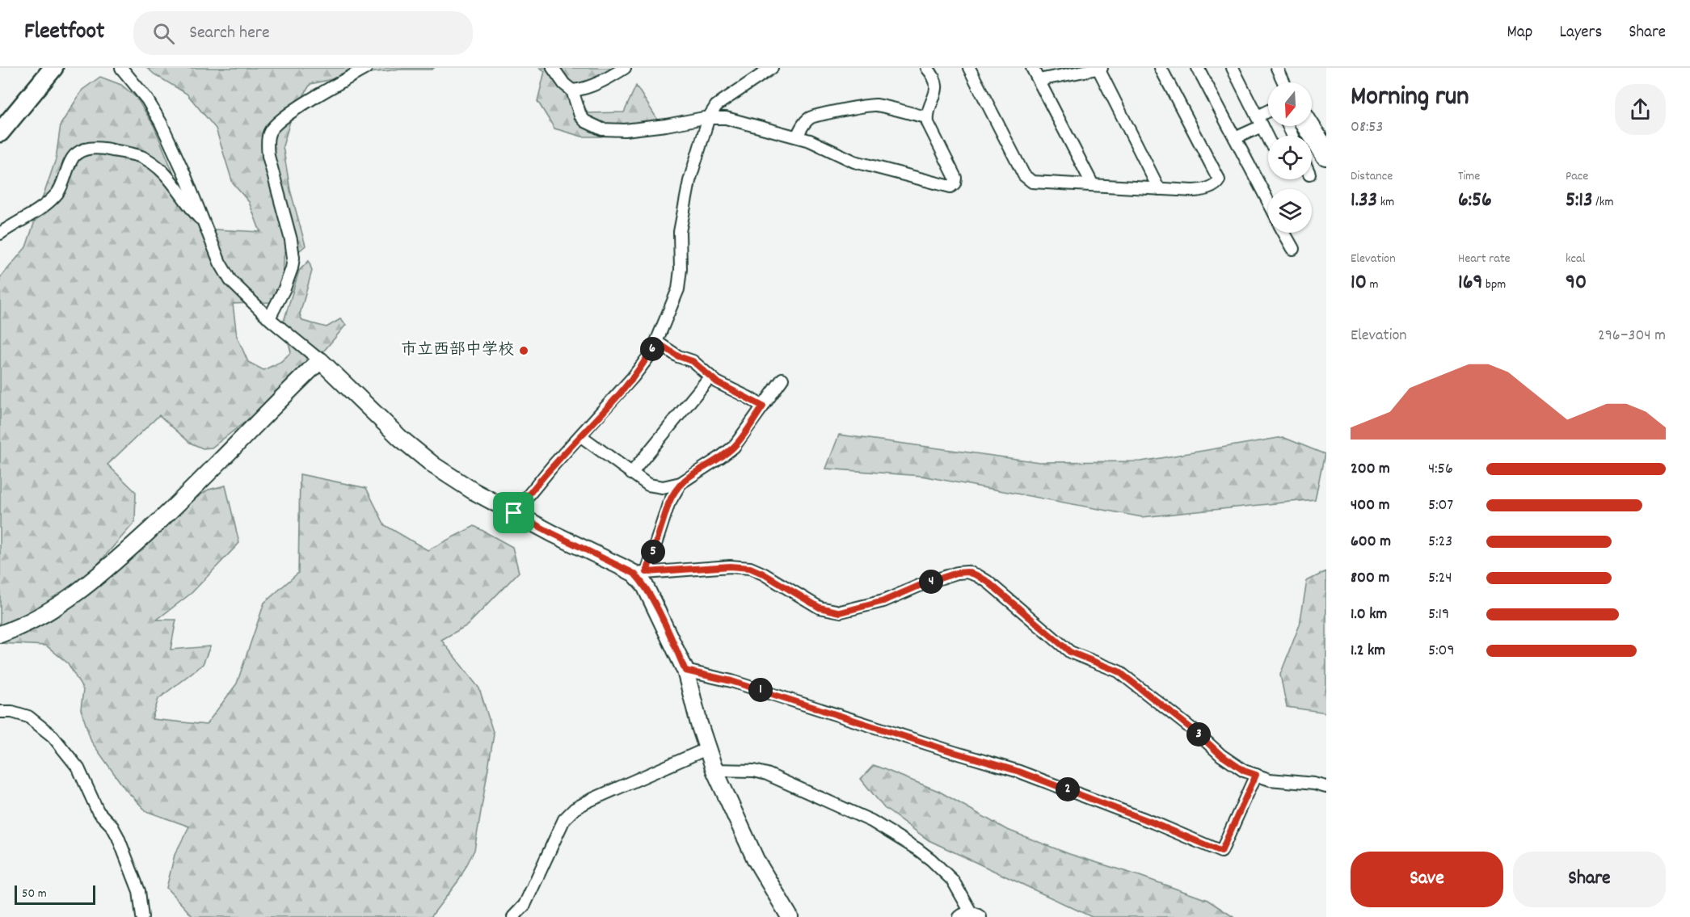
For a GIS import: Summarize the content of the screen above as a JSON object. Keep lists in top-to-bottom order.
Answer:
{
  "places": ["市立西部中学校"],
  "scale_bar": "50 m",
  "north": "bottom",
  "page": {
    "header": "Fleetfoot",
    "search": "Search here",
    "nav": ["Map", "Layers", "Share"],
    "heading": ["Morning run", "08:53"],
    "stats": [
      ["Distance", "1.33 km"],
      ["Time", "6:56"],
      ["Pace", "5:13 /km"],
      ["Elevation", "10 m"],
      ["Heart rate", "169 bpm"],
      ["kcal", "90"]
    ],
    "chart": ["Elevation", "296–304 m"],
    "pins": [
      "6",
      "5",
      "4",
      "1",
      "3",
      "2"
    ],
    "list": [
      {
        "name": "200 m",
        "note": "4:56"
      },
      {
        "name": "400 m",
        "note": "5:07"
      },
      {
        "name": "600 m",
        "note": "5:23"
      },
      {
        "name": "800 m",
        "note": "5:24"
      },
      {
        "name": "1.0 km",
        "note": "5:19"
      },
      {
        "name": "1.2 km",
        "note": "5:09"
      }
    ],
    "buttons": ["Save", "Share"],
    "scale": "50 m"
  }
}
